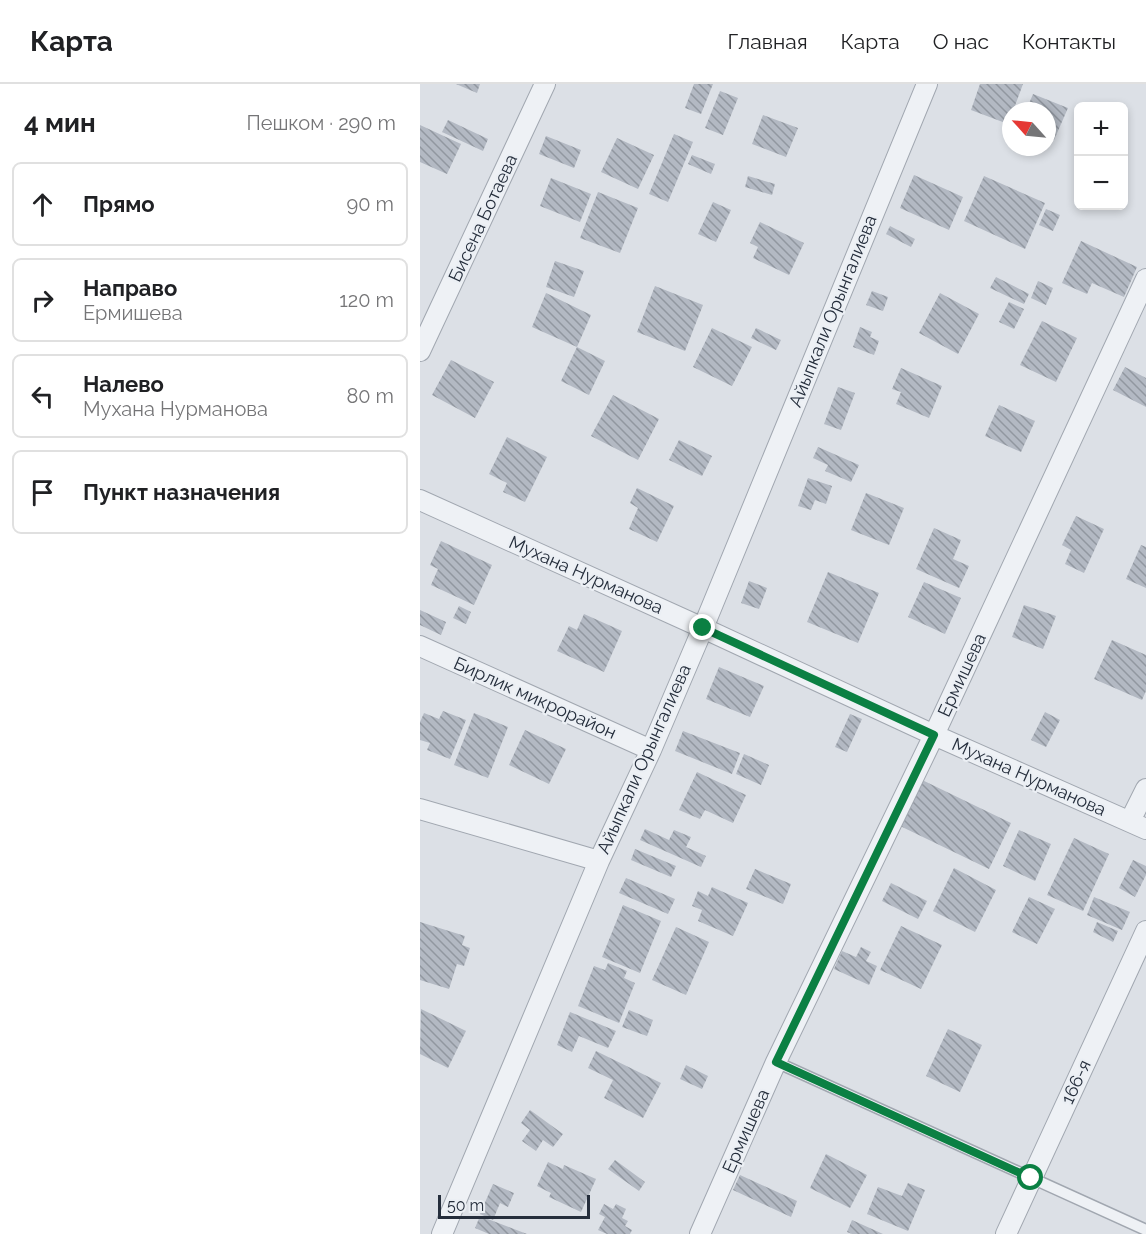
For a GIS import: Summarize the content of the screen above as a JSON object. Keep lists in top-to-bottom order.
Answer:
{
  "streets": {
    "street": [
      "Бисена Ботаева",
      "Айыпкали Орынгалиева",
      "Мухана Нурманова",
      "Ермишева",
      "Бирлик микрорайон",
      "166-я"
    ]
  },
  "crossings": [
    ["Айыпкали Орынгалиева", "Мухана Нурманова"],
    ["Айыпкали Орынгалиева", "Бирлик микрорайон"],
    ["Мухана Нурманова", "Ермишева"]
  ],
  "scale_bar": "50 m",
  "north": "top left",
  "page": {
    "header": "Карта",
    "nav": [
      "Главная",
      "Карта",
      "О нас",
      "Контакты"
    ],
    "heading": ["4 мин", "Пешком · 290 m"],
    "map_buttons": ["+", "−"],
    "list": [
      ["Прямо", "90 m"],
      ["Направо", "Ермишева", "120 m"],
      ["Налево", "Мухана Нурманова", "80 m"],
      "Пункт назначения"
    ],
    "scale": "50 m"
  }
}
